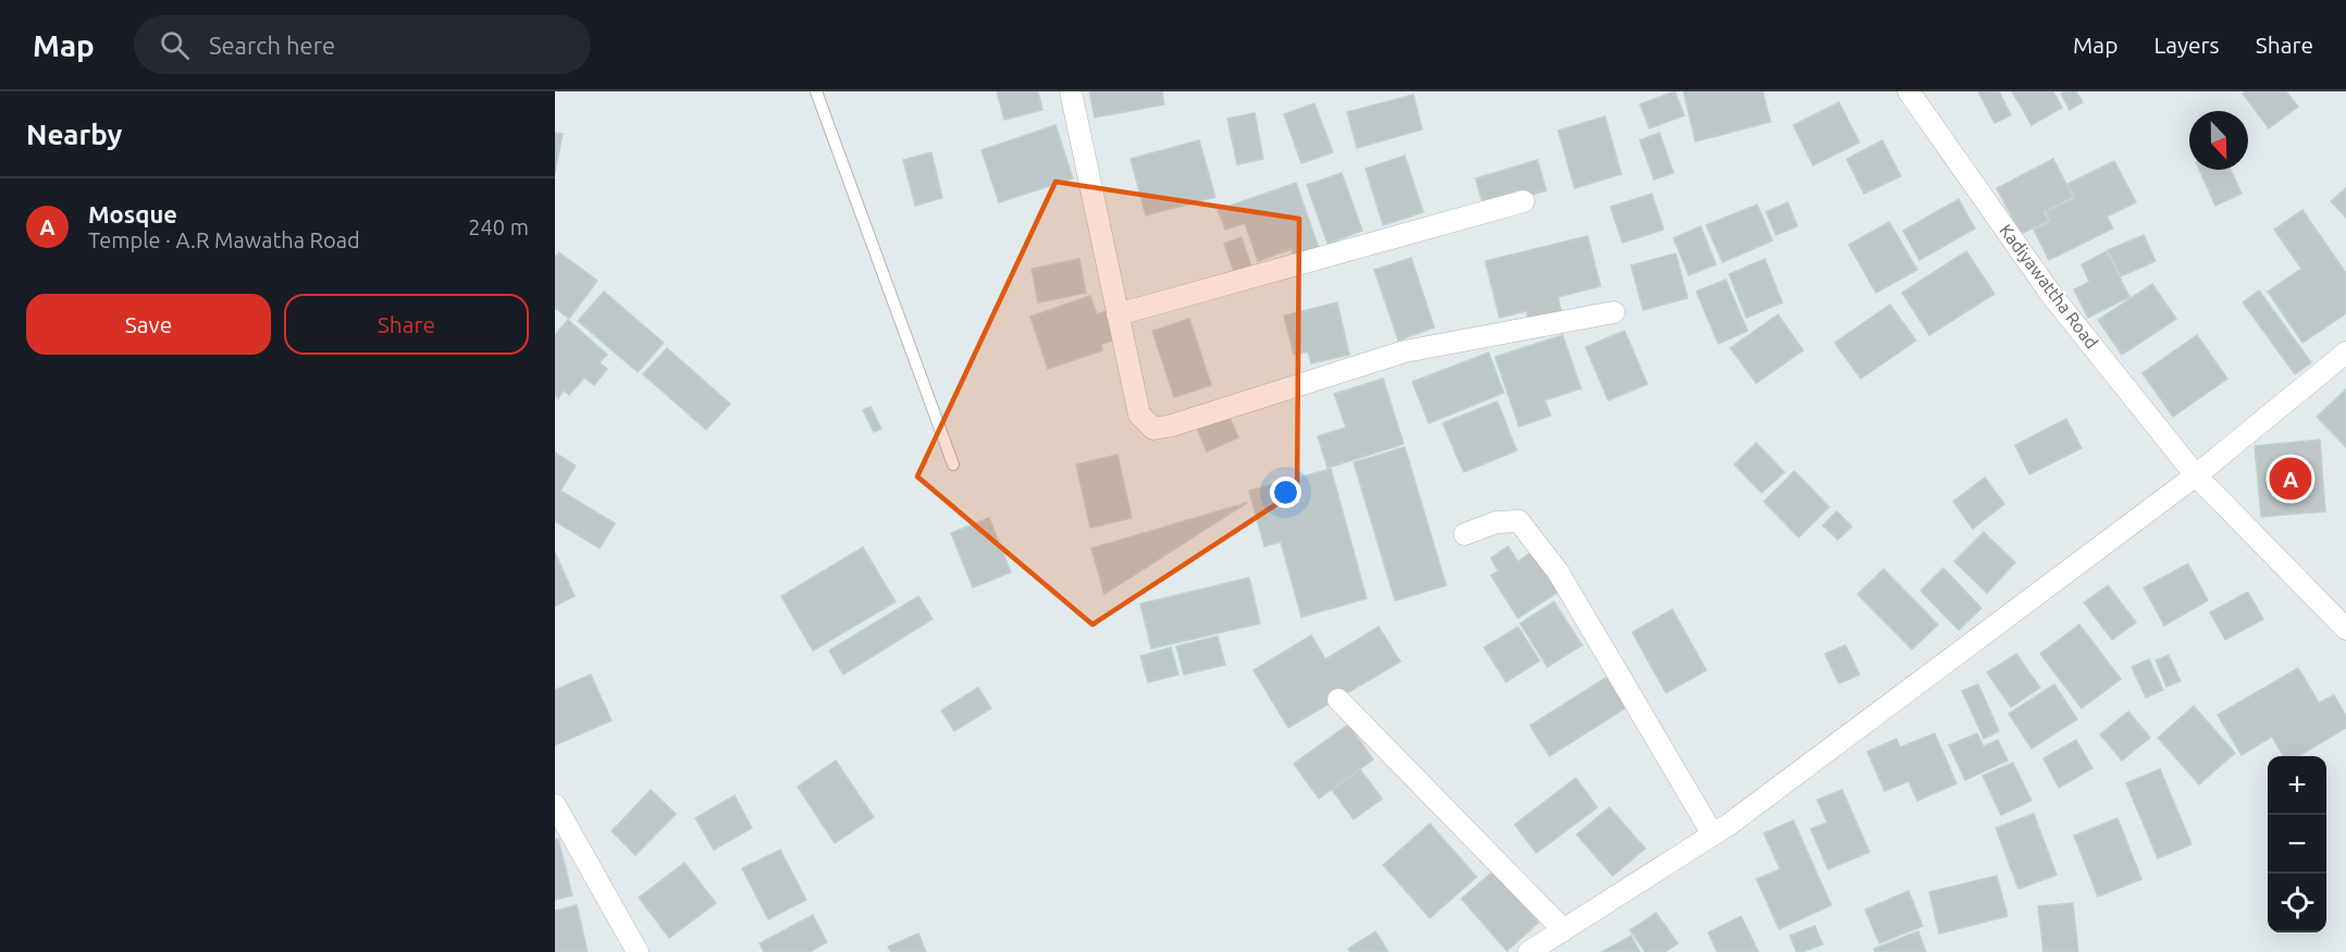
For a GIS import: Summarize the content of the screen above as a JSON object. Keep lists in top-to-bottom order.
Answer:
{
  "streets": {
    "street": ["Kadiyawattha Road"]
  },
  "north": "bottom",
  "page": {
    "header": "Map",
    "search": "Search here",
    "nav": ["Map", "Layers", "Share"],
    "heading": "Nearby",
    "list": [
      {
        "mark": "A",
        "name": "Mosque",
        "note": "Temple · A.R Mawatha Road",
        "value": "240 m"
      }
    ],
    "buttons": ["Save", "Share"],
    "pins": "A",
    "map_buttons": ["+", "−"]
  }
}
